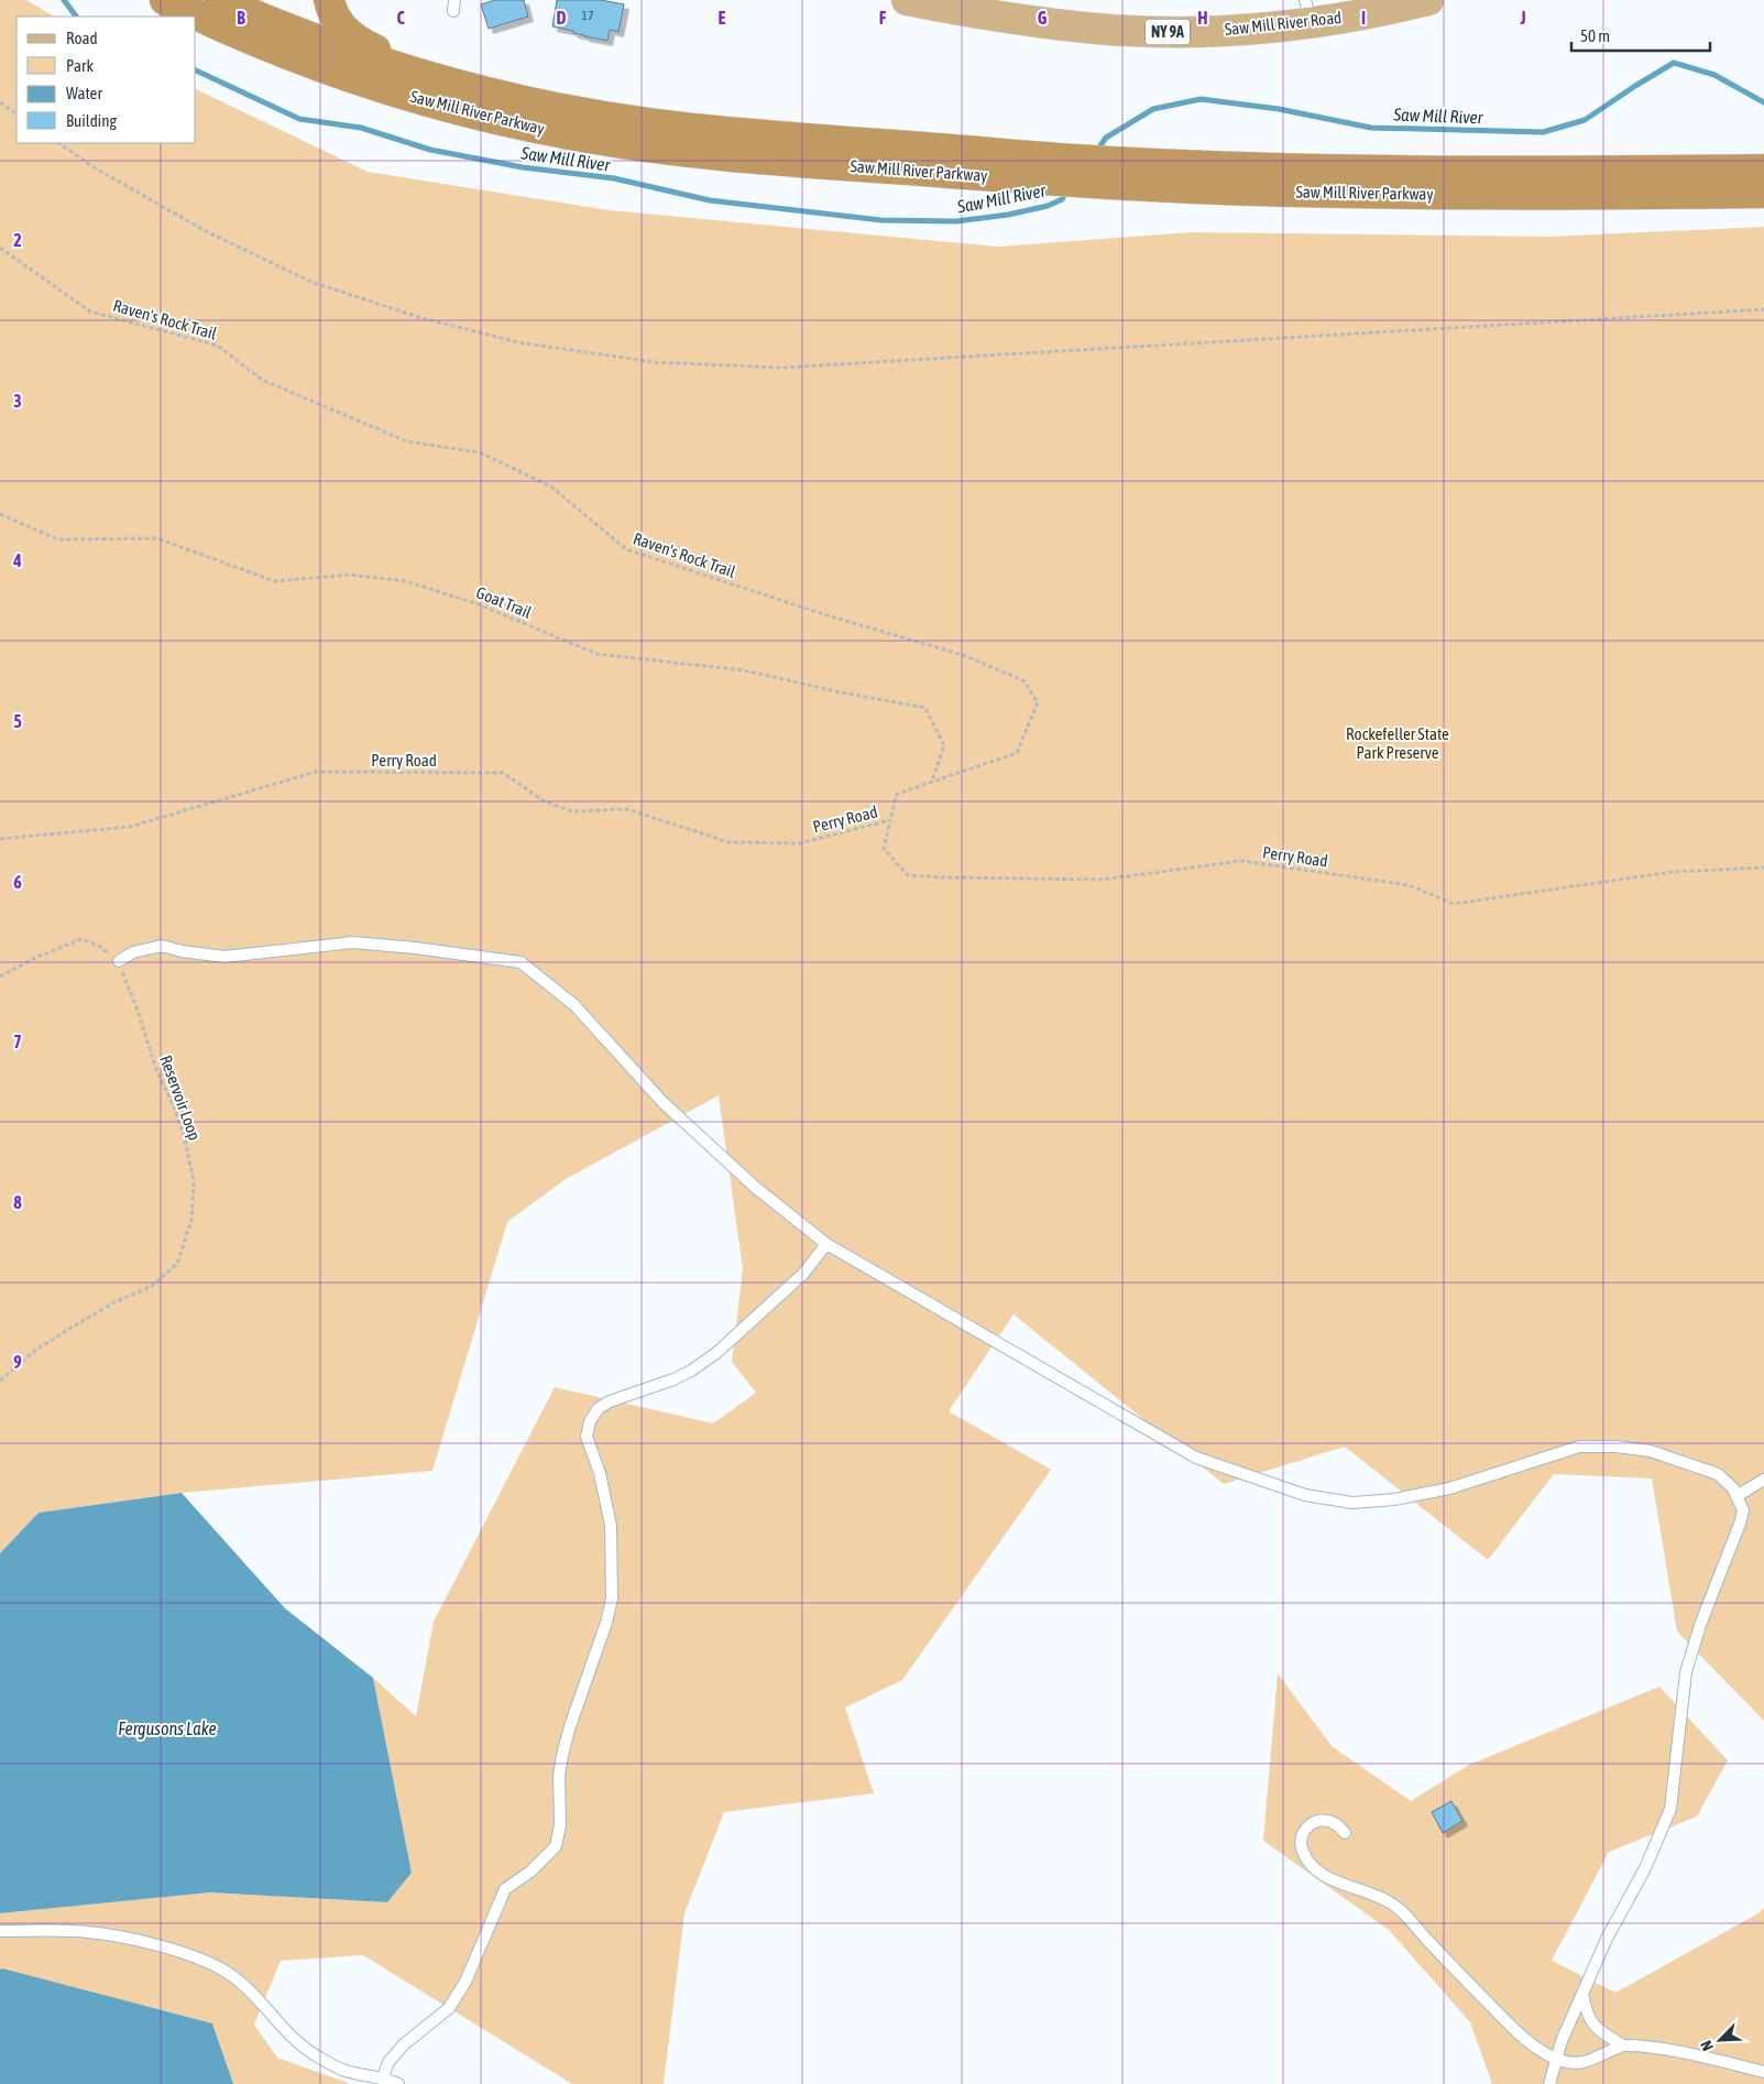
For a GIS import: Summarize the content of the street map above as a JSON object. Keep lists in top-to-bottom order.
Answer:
{
  "streets": {
    "highway": ["Saw Mill River Parkway"],
    "main road": ["Saw Mill River Road", "NY 9A"],
    "path": [
      "Raven's Rock Trail",
      "Goat Trail",
      "Perry Road",
      "Reservoir Loop"
    ]
  },
  "crossings": [
    ["Raven's Rock Trail", "Goat Trail"],
    ["Raven's Rock Trail", "Perry Road"]
  ],
  "water": ["Saw Mill River", "Fergusons Lake"],
  "parks": ["Rockefeller State Park Preserve"],
  "house_numbers": ["17"],
  "legend": [
    "Road",
    "Park",
    "Water",
    "Building"
  ],
  "scale_bar": "50 m",
  "north": "bottom left",
  "grid": {
    "columns": [
      "B",
      "C",
      "D",
      "E",
      "F",
      "G",
      "H",
      "I",
      "J"
    ],
    "rows": [
      "2",
      "3",
      "4",
      "5",
      "6",
      "7",
      "8",
      "9"
    ]
  }
}
